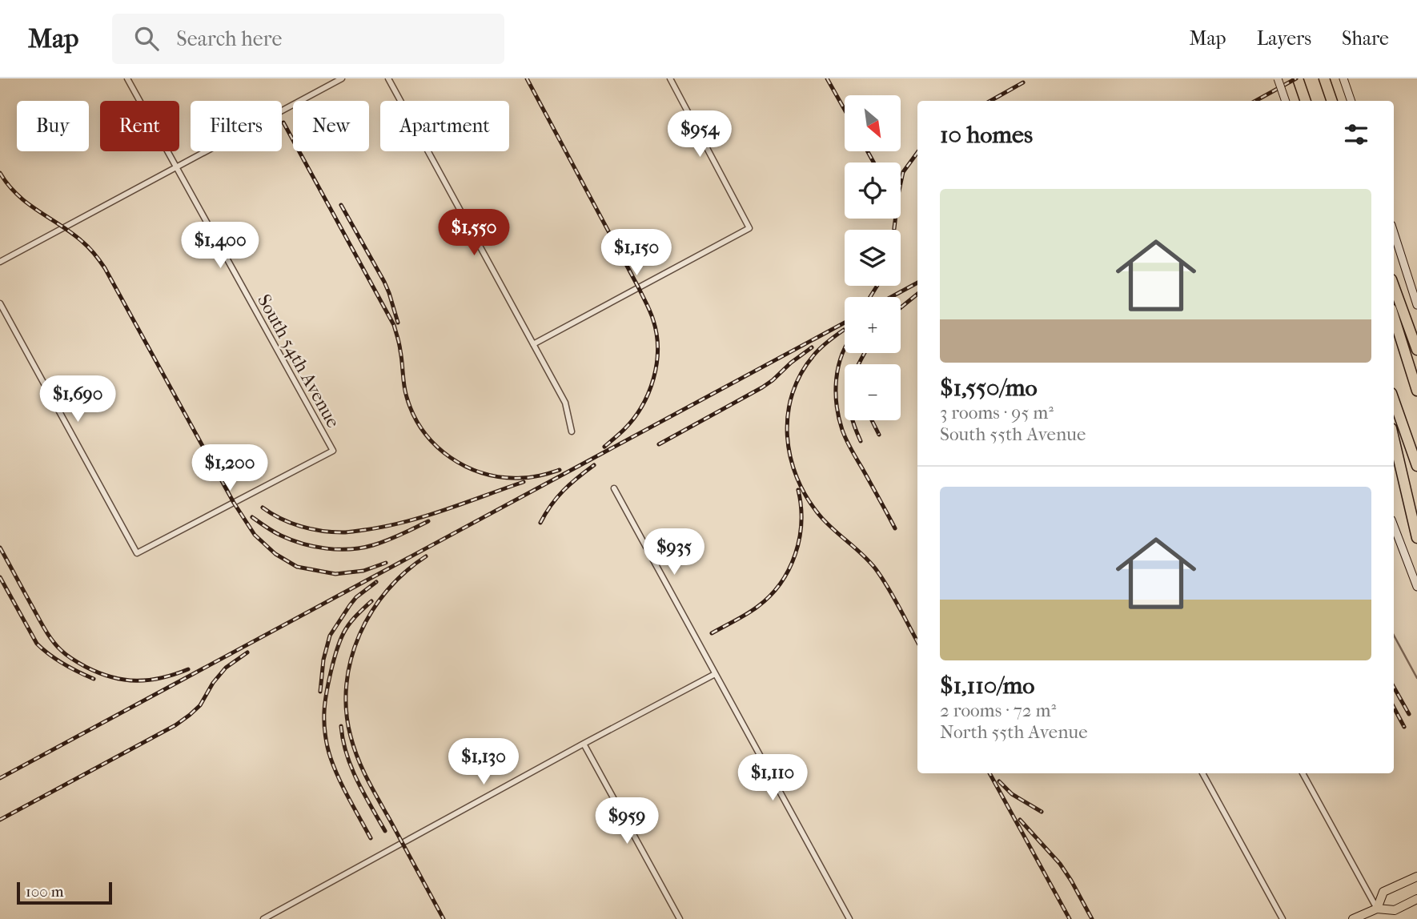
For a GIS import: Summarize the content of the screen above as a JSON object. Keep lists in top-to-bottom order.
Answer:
{
  "streets": {
    "street": ["South 54th Avenue"]
  },
  "scale_bar": "100 m",
  "north": "bottom right",
  "page": {
    "header": "Map",
    "search": "Search here",
    "nav": ["Map", "Layers", "Share"],
    "map_buttons": ["+", "−"],
    "chip": [
      "Buy",
      "Rent",
      "Filters",
      "New",
      "Apartment"
    ],
    "heading": "10 homes",
    "price": [
      "$954",
      "$1,550",
      "$1,400",
      "$1,150",
      "$1,690",
      "$1,200",
      "$935",
      "$1,130",
      "$1,110",
      "$959"
    ],
    "list": [
      {
        "name": "$1,550/mo",
        "note": "3 rooms · 95 m² · South 55th Avenue"
      },
      {
        "name": "$1,110/mo",
        "note": "2 rooms · 72 m² · North 55th Avenue"
      }
    ],
    "scale": "100 m"
  }
}
